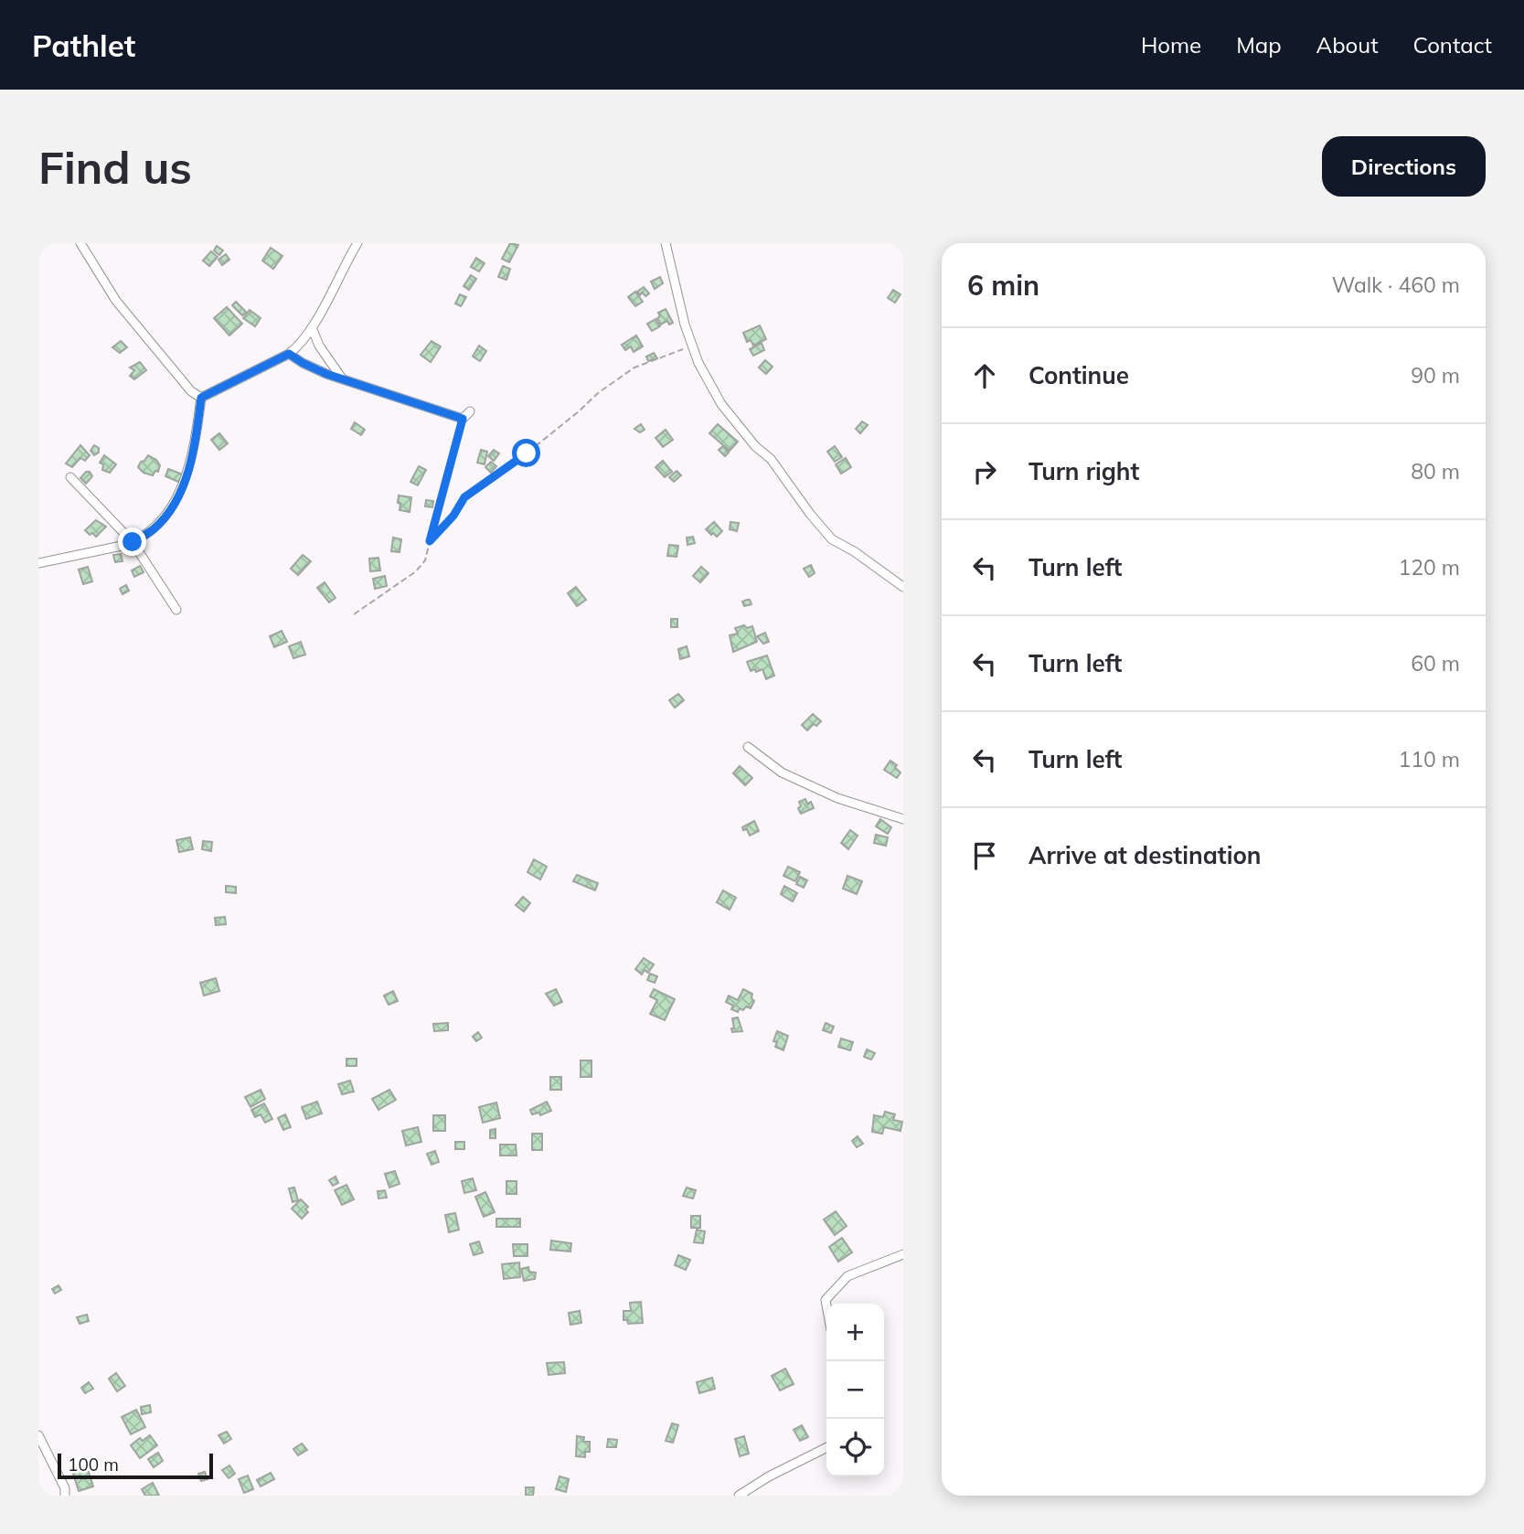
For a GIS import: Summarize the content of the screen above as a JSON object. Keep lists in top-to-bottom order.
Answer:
{
  "scale_bar": "100 m",
  "page": {
    "header": "Pathlet",
    "nav": [
      "Home",
      "Map",
      "About",
      "Contact"
    ],
    "buttons": "Directions",
    "title": "Find us",
    "heading": ["6 min", "Walk · 460 m"],
    "list": [
      ["Continue", "90 m"],
      ["Turn right", "80 m"],
      ["Turn left", "120 m"],
      ["Turn left", "60 m"],
      ["Turn left", "110 m"],
      "Arrive at destination"
    ],
    "map_buttons": ["+", "−"],
    "scale": "100 m"
  }
}
